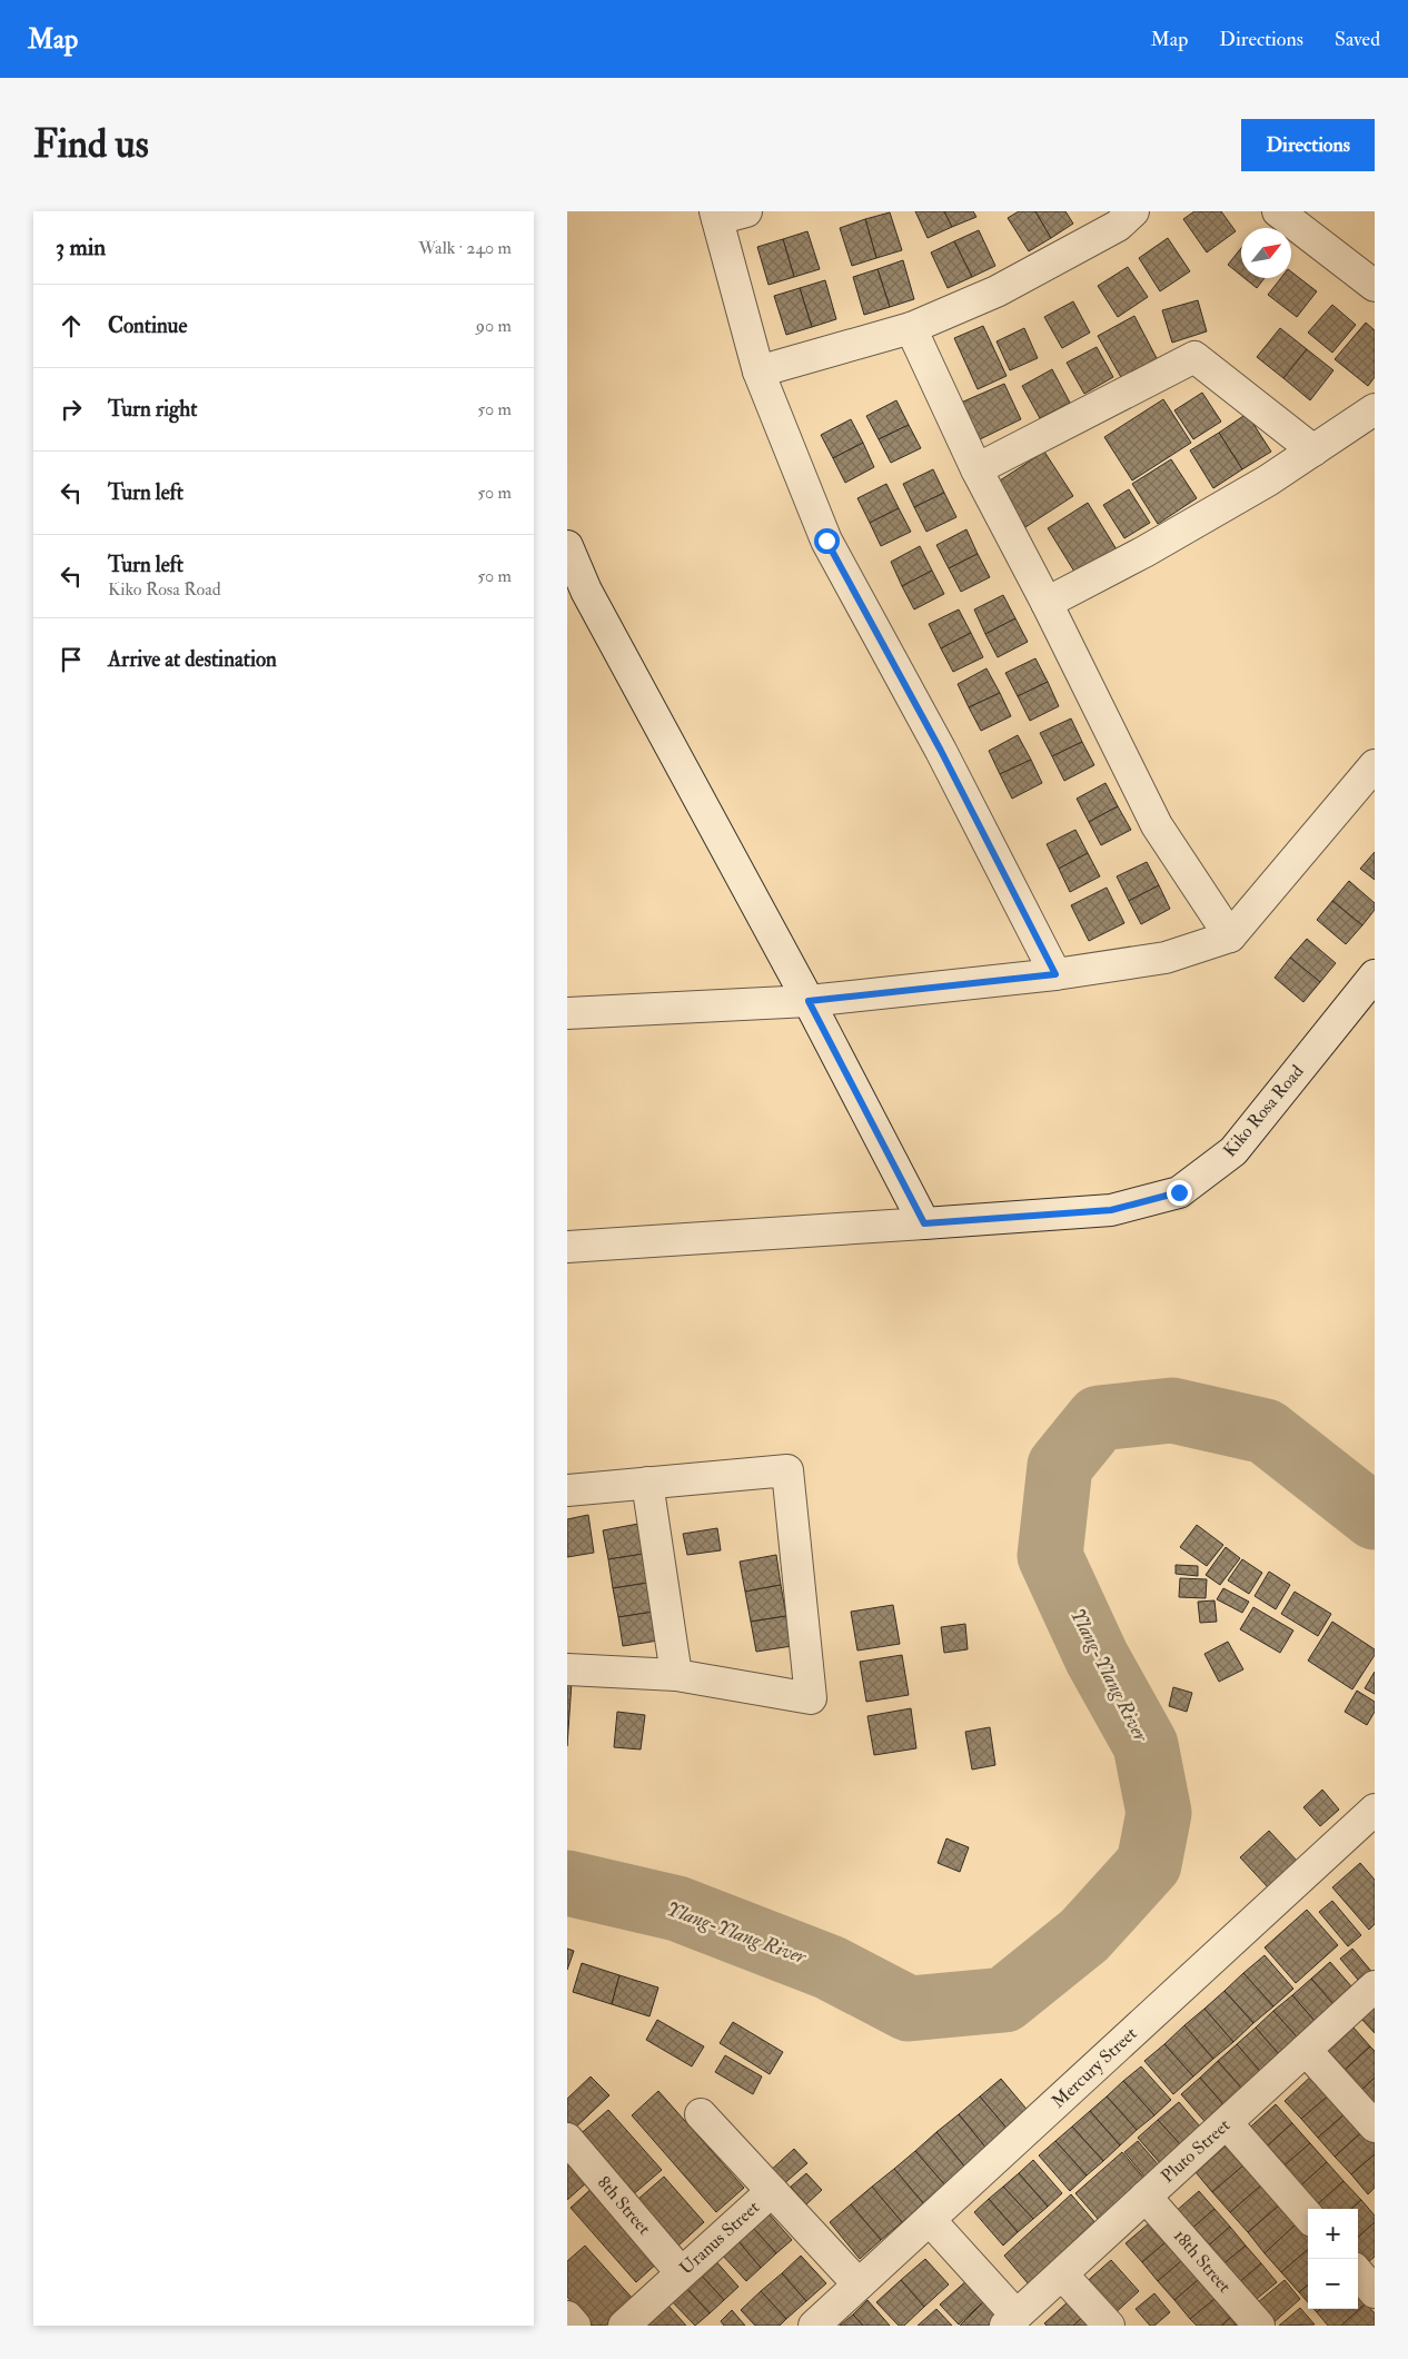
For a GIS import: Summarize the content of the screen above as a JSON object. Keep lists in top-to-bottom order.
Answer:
{
  "streets": {
    "street": [
      "Kiko Rosa Road",
      "Mercury Street",
      "Pluto Street",
      "8th Street",
      "Uranus Street",
      "18th Street"
    ]
  },
  "crossings": [
    ["Mercury Street", "Pluto Street"],
    ["Mercury Street", "Uranus Street"],
    ["Pluto Street", "18th Street"],
    ["8th Street", "Uranus Street"]
  ],
  "water": ["Ylang-Ylang River"],
  "north": "top right",
  "page": {
    "header": "Map",
    "nav": ["Map", "Directions", "Saved"],
    "buttons": "Directions",
    "title": "Find us",
    "heading": ["3 min", "Walk · 240 m"],
    "list": [
      ["Continue", "90 m"],
      ["Turn right", "50 m"],
      ["Turn left", "50 m"],
      ["Turn left", "Kiko Rosa Road", "50 m"],
      "Arrive at destination"
    ],
    "map_buttons": ["+", "−"]
  }
}
